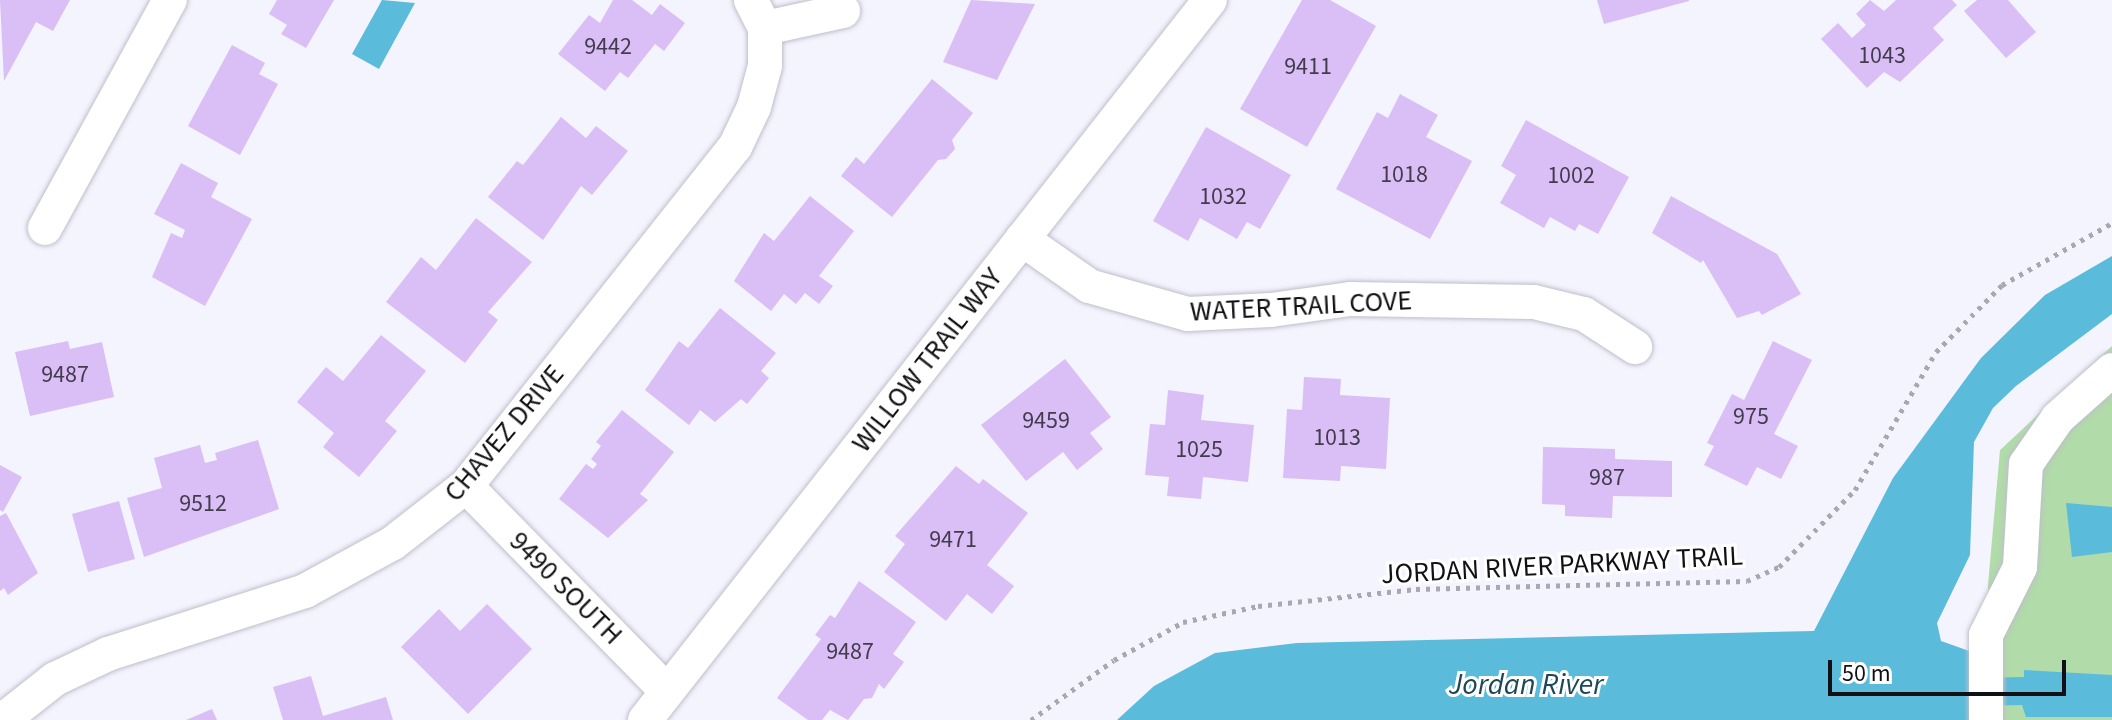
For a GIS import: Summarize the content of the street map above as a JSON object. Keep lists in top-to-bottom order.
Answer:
{
  "streets": {
    "street": [
      "WATER TRAIL COVE",
      "WILLOW TRAIL WAY",
      "CHAVEZ DRIVE",
      "9490 SOUTH"
    ],
    "path": ["JORDAN RIVER PARKWAY TRAIL"]
  },
  "crossings": [
    ["WATER TRAIL COVE", "WILLOW TRAIL WAY"],
    ["WILLOW TRAIL WAY", "9490 SOUTH"],
    ["CHAVEZ DRIVE", "9490 SOUTH"]
  ],
  "water": ["Jordan River"],
  "house_numbers": [
    "9442",
    "1043",
    "9411",
    "1018",
    "1002",
    "1032",
    "9487",
    "975",
    "9459",
    "1013",
    "1025",
    "987",
    "9512",
    "9471",
    "9487"
  ],
  "scale_bar": "50 m"
}
